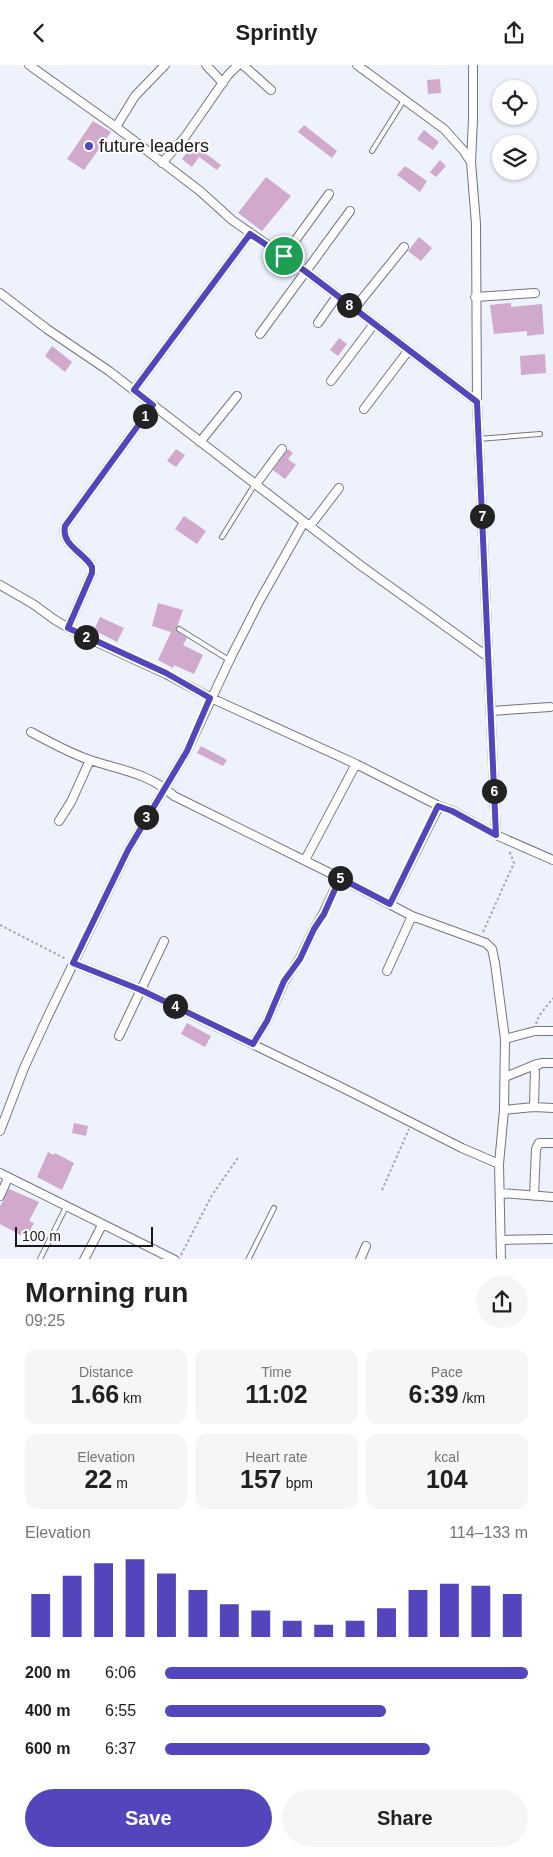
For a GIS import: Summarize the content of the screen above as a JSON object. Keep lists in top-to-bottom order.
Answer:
{
  "places": ["future leaders"],
  "scale_bar": "100 m",
  "page": {
    "header": "Sprintly",
    "pins": [
      "8",
      "1",
      "7",
      "2",
      "6",
      "3",
      "5",
      "4"
    ],
    "scale": "100 m",
    "heading": ["Morning run", "09:25"],
    "stats": [
      ["Distance", "1.66 km"],
      ["Time", "11:02"],
      ["Pace", "6:39 /km"],
      ["Elevation", "22 m"],
      ["Heart rate", "157 bpm"],
      ["kcal", "104"]
    ],
    "chart": ["Elevation", "114–133 m"],
    "list": [
      {
        "name": "200 m",
        "note": "6:06"
      },
      {
        "name": "400 m",
        "note": "6:55"
      },
      {
        "name": "600 m",
        "note": "6:37"
      }
    ],
    "buttons": ["Save", "Share"]
  }
}
